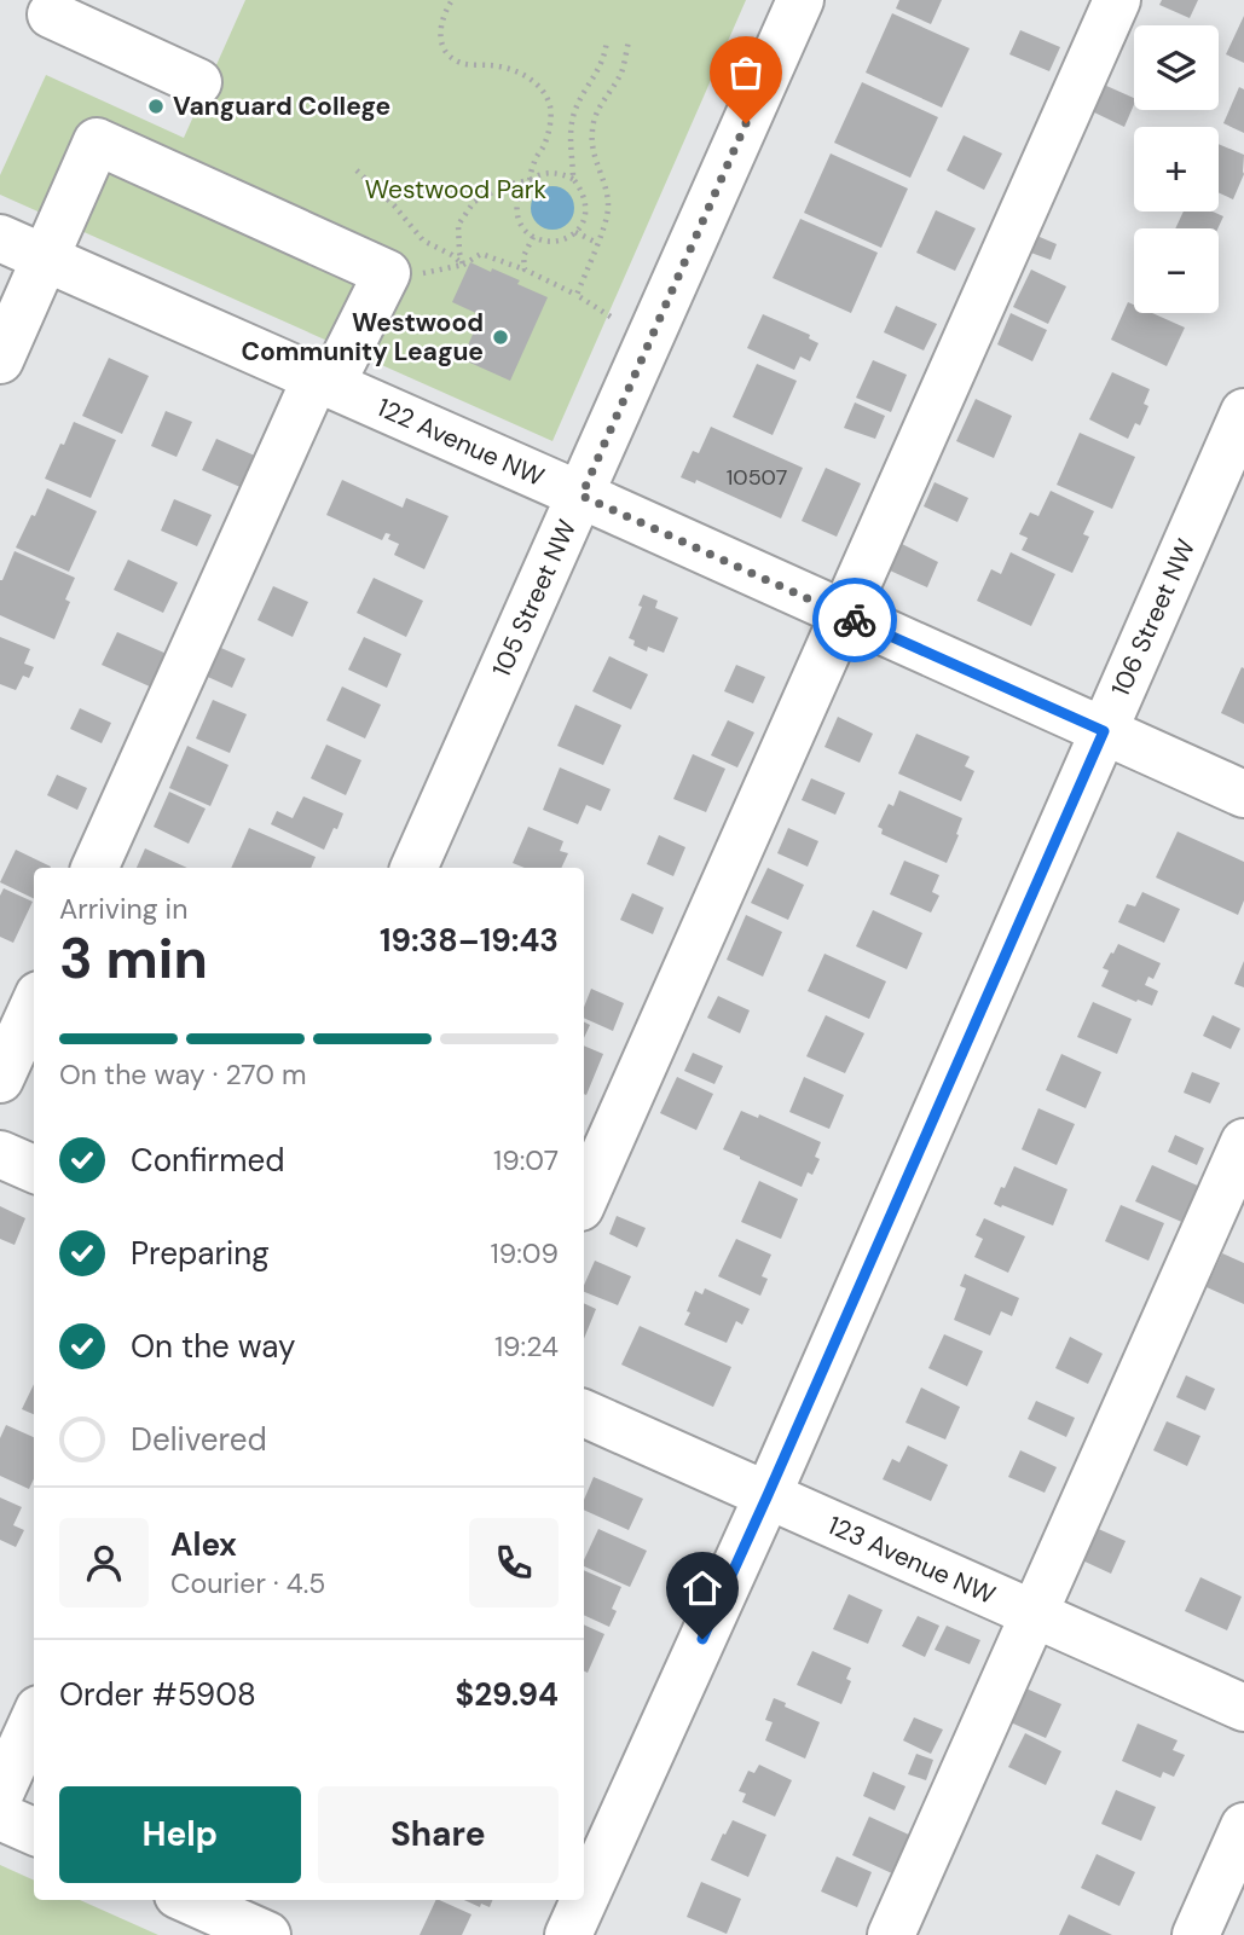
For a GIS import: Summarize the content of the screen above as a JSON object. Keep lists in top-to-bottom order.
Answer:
{
  "streets": {
    "street": [
      "122 Avenue NW",
      "105 Street NW",
      "106 Street NW",
      "123 Avenue NW"
    ]
  },
  "crossings": [
    ["122 Avenue NW", "105 Street NW"],
    ["122 Avenue NW", "106 Street NW"],
    ["106 Street NW", "123 Avenue NW"]
  ],
  "parks": ["Westwood Park"],
  "places": ["Vanguard College", "Westwood Community League"],
  "house_numbers": ["10507"],
  "page": {
    "map_buttons": ["+", "−"],
    "heading": ["3 min", "Arriving in", "19:38–19:43"],
    "panel": [
      "Alex",
      "Courier · 4.5",
      "Order #5908",
      "$29.94"
    ],
    "bar": "On the way · 270 m",
    "list": [
      ["Confirmed", "19:07"],
      ["Preparing", "19:09"],
      ["On the way", "19:24"],
      "Delivered"
    ],
    "buttons": ["Help", "Share"]
  }
}
